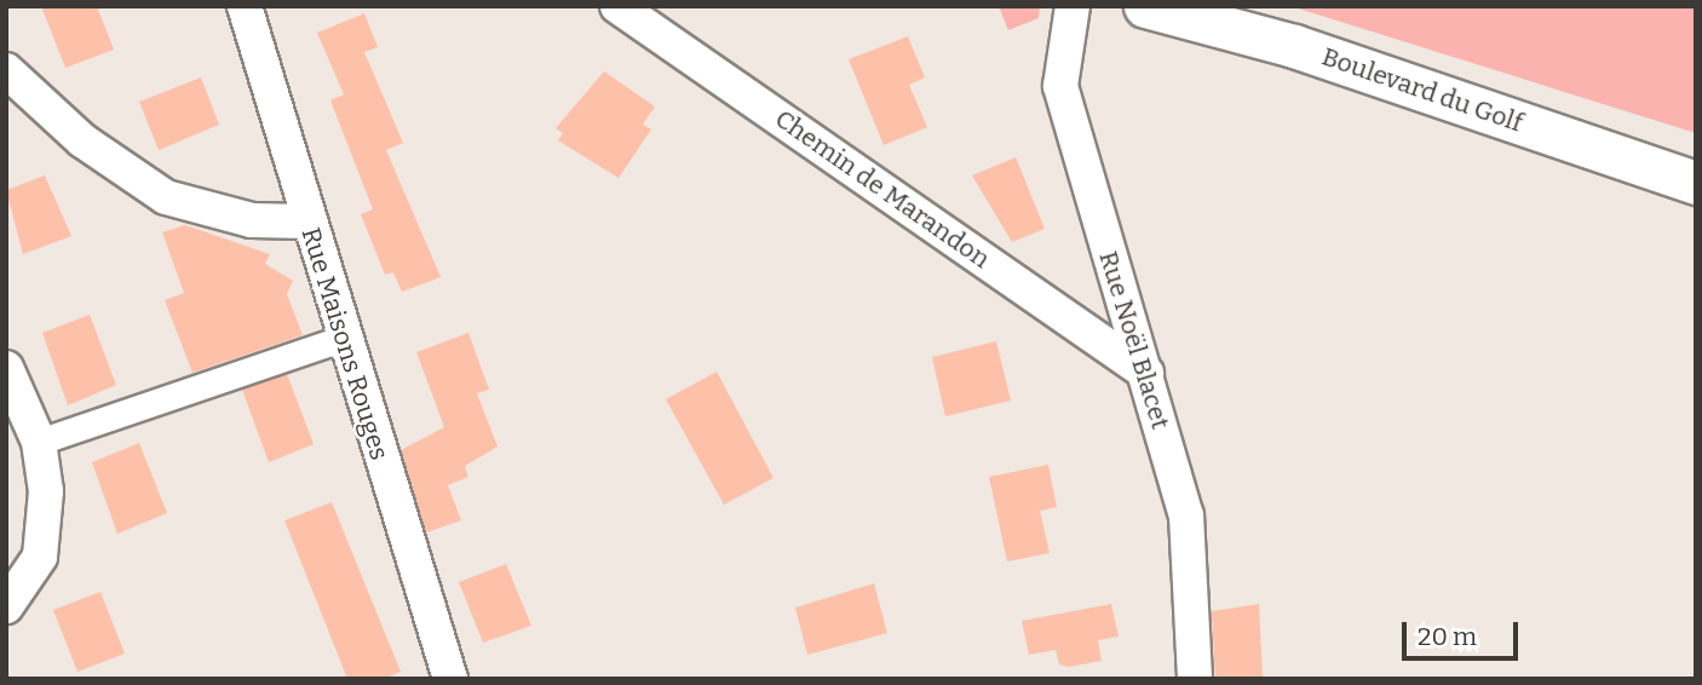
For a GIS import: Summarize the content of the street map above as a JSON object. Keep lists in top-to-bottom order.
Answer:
{
  "streets": {
    "street": [
      "Boulevard du Golf",
      "Chemin de Marandon",
      "Rue Noël Blacet",
      "Rue Maisons Rouges"
    ]
  },
  "crossings": [
    ["Chemin de Marandon", "Rue Noël Blacet"]
  ],
  "scale_bar": "20 m"
}
